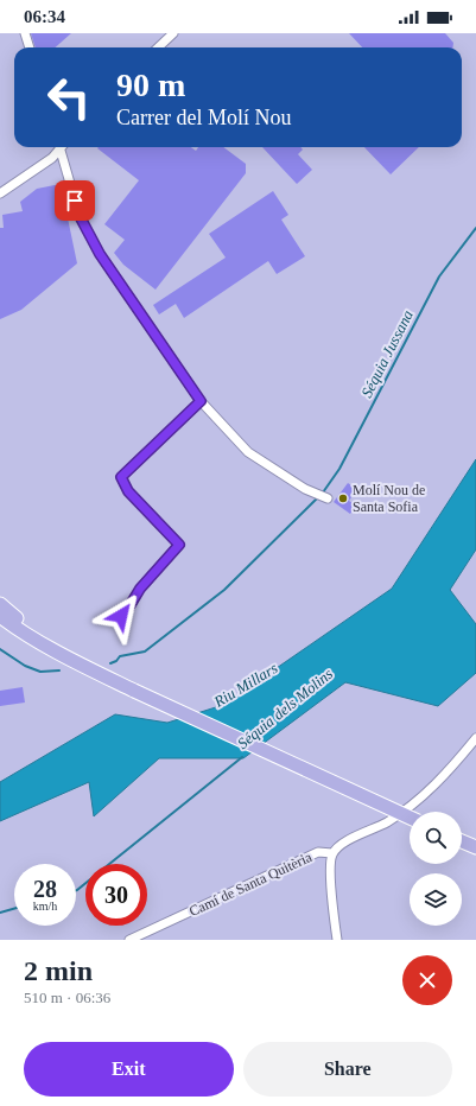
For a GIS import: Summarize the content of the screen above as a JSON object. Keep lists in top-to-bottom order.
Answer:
{
  "streets": {
    "street": ["Camí de Santa Quitèria"]
  },
  "water": ["Séquia Jussana", "Riu Millars", "Séquia dels Molins"],
  "places": ["Molí Nou de Santa Sofia"],
  "page": {
    "status": "06:34",
    "turn": ["90 m", "Carrer del Molí Nou"],
    "speed": "28 km/h",
    "limit": "30",
    "heading": ["2 min", "510 m · 06:36"],
    "buttons": ["Exit", "Share"]
  }
}
